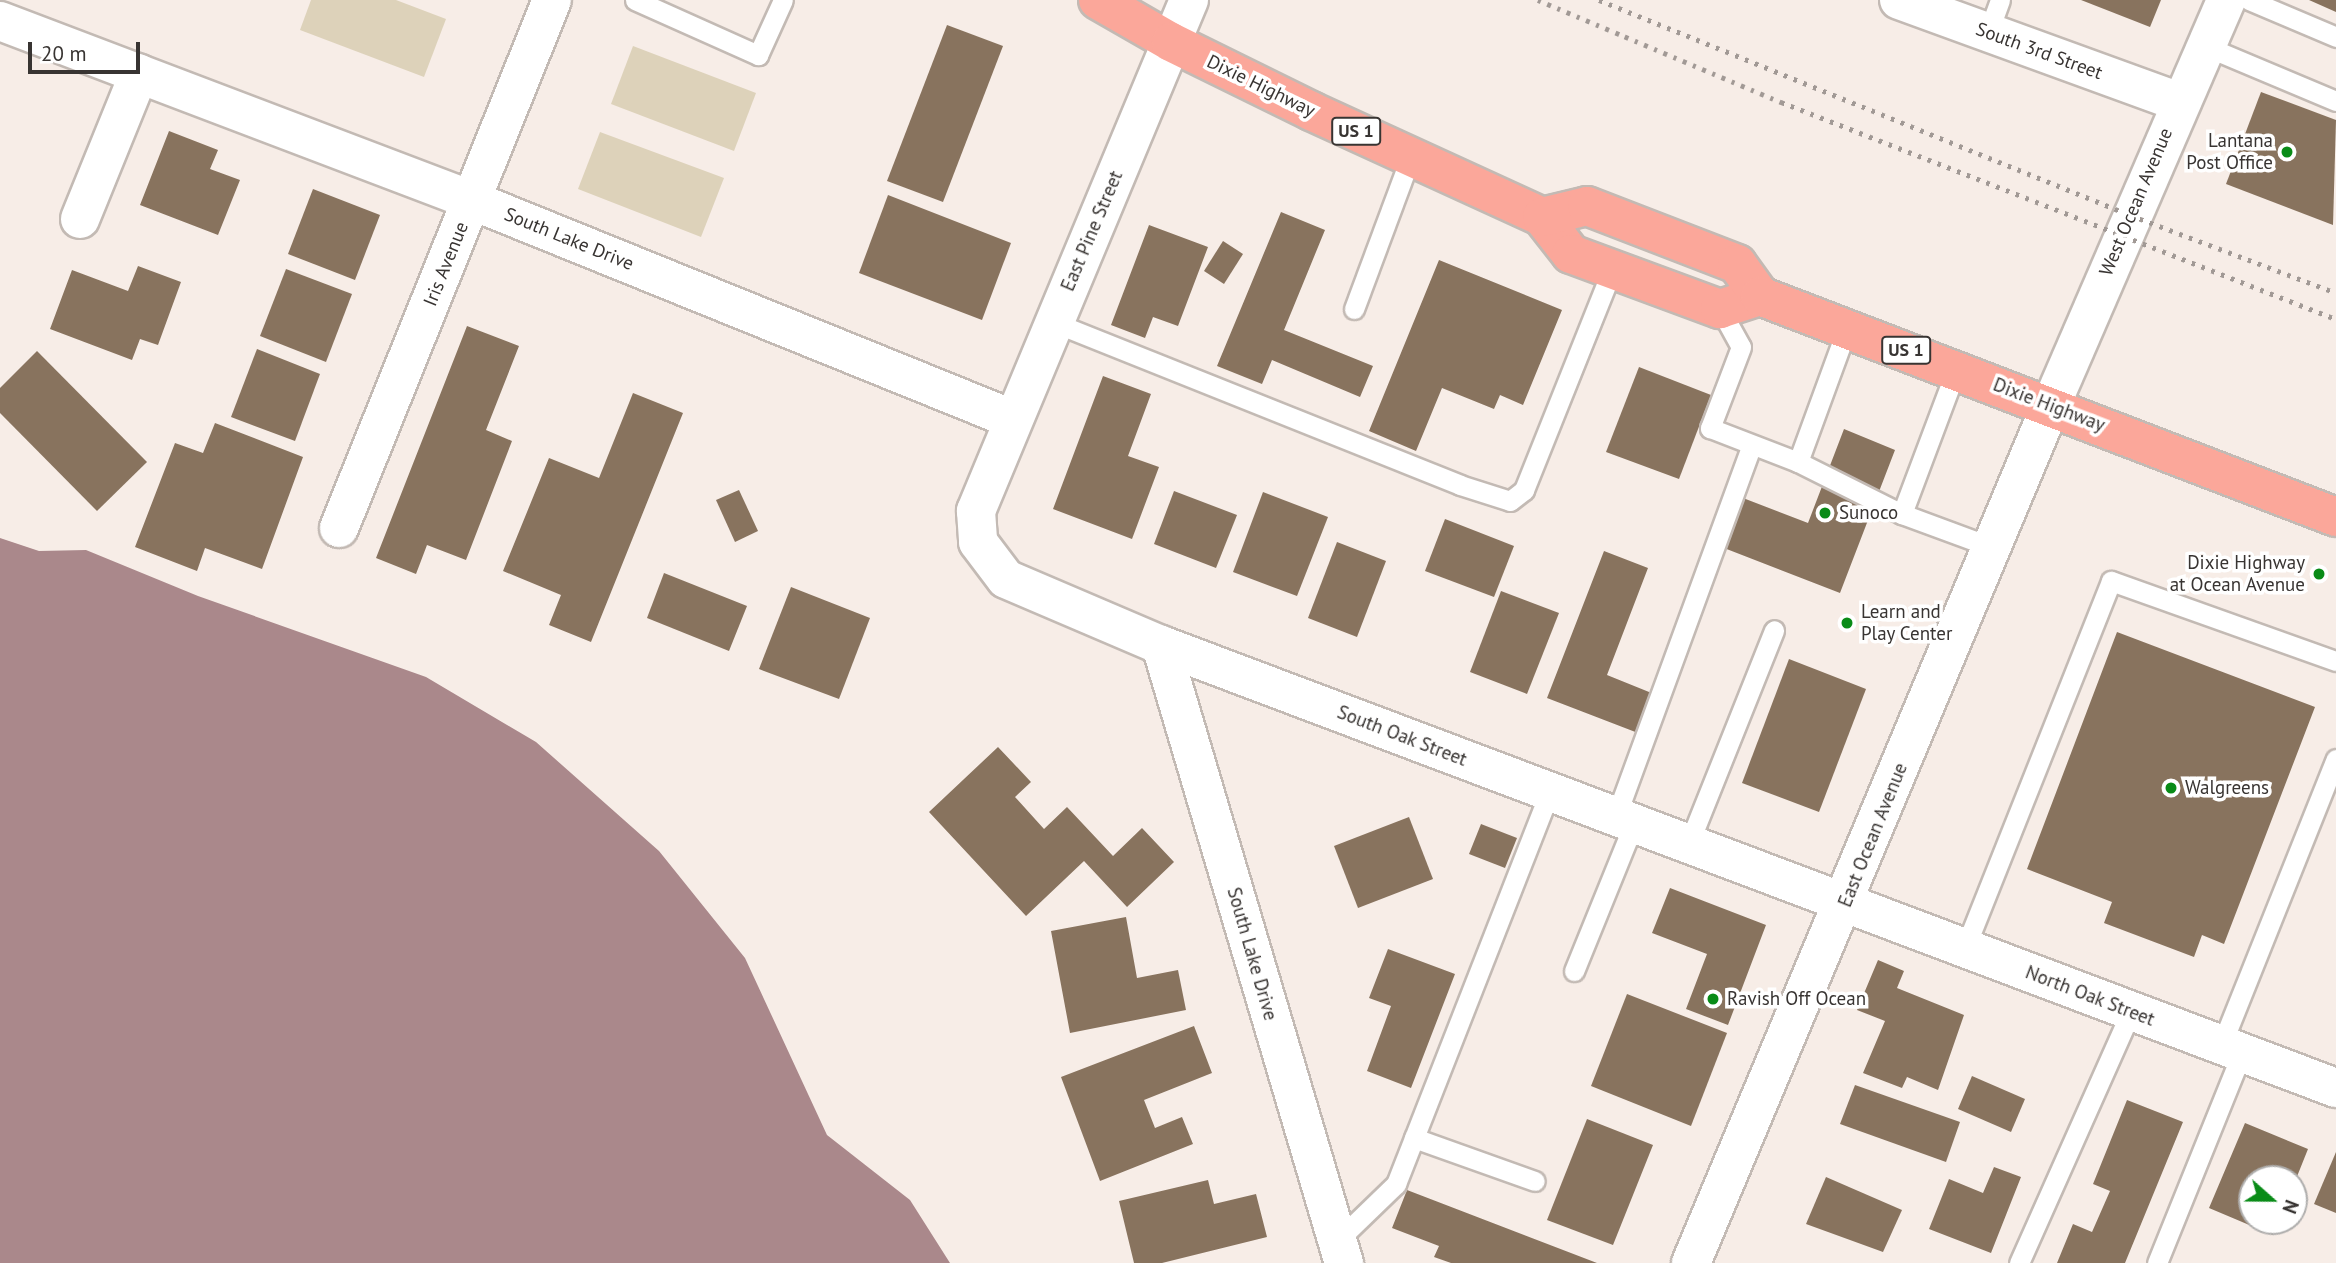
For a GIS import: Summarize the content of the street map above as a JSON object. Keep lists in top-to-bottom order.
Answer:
{
  "streets": {
    "main road": ["Dixie Highway", "US 1"],
    "street": [
      "South 3rd Street",
      "West Ocean Avenue",
      "East Pine Street",
      "South Lake Drive",
      "Iris Avenue",
      "South Oak Street",
      "East Ocean Avenue",
      "North Oak Street"
    ]
  },
  "crossings": [
    ["South 3rd Street", "West Ocean Avenue"],
    ["Dixie Highway", "West Ocean Avenue"],
    ["Dixie Highway", "East Pine Street"],
    ["Dixie Highway", "East Ocean Avenue"],
    ["West Ocean Avenue", "East Ocean Avenue"],
    ["East Pine Street", "South Lake Drive"],
    ["East Pine Street", "South Oak Street"],
    ["South Lake Drive", "Iris Avenue"],
    ["South Lake Drive", "South Oak Street"],
    ["South Oak Street", "East Ocean Avenue"],
    ["South Oak Street", "North Oak Street"],
    ["East Ocean Avenue", "North Oak Street"]
  ],
  "places": [
    "Lantana Post Office",
    "Sunoco",
    "Dixie Highway at Ocean Avenue",
    "Learn and Play Center",
    "Walgreens",
    "Ravish Off Ocean"
  ],
  "scale_bar": "20 m",
  "north": "right"
}
